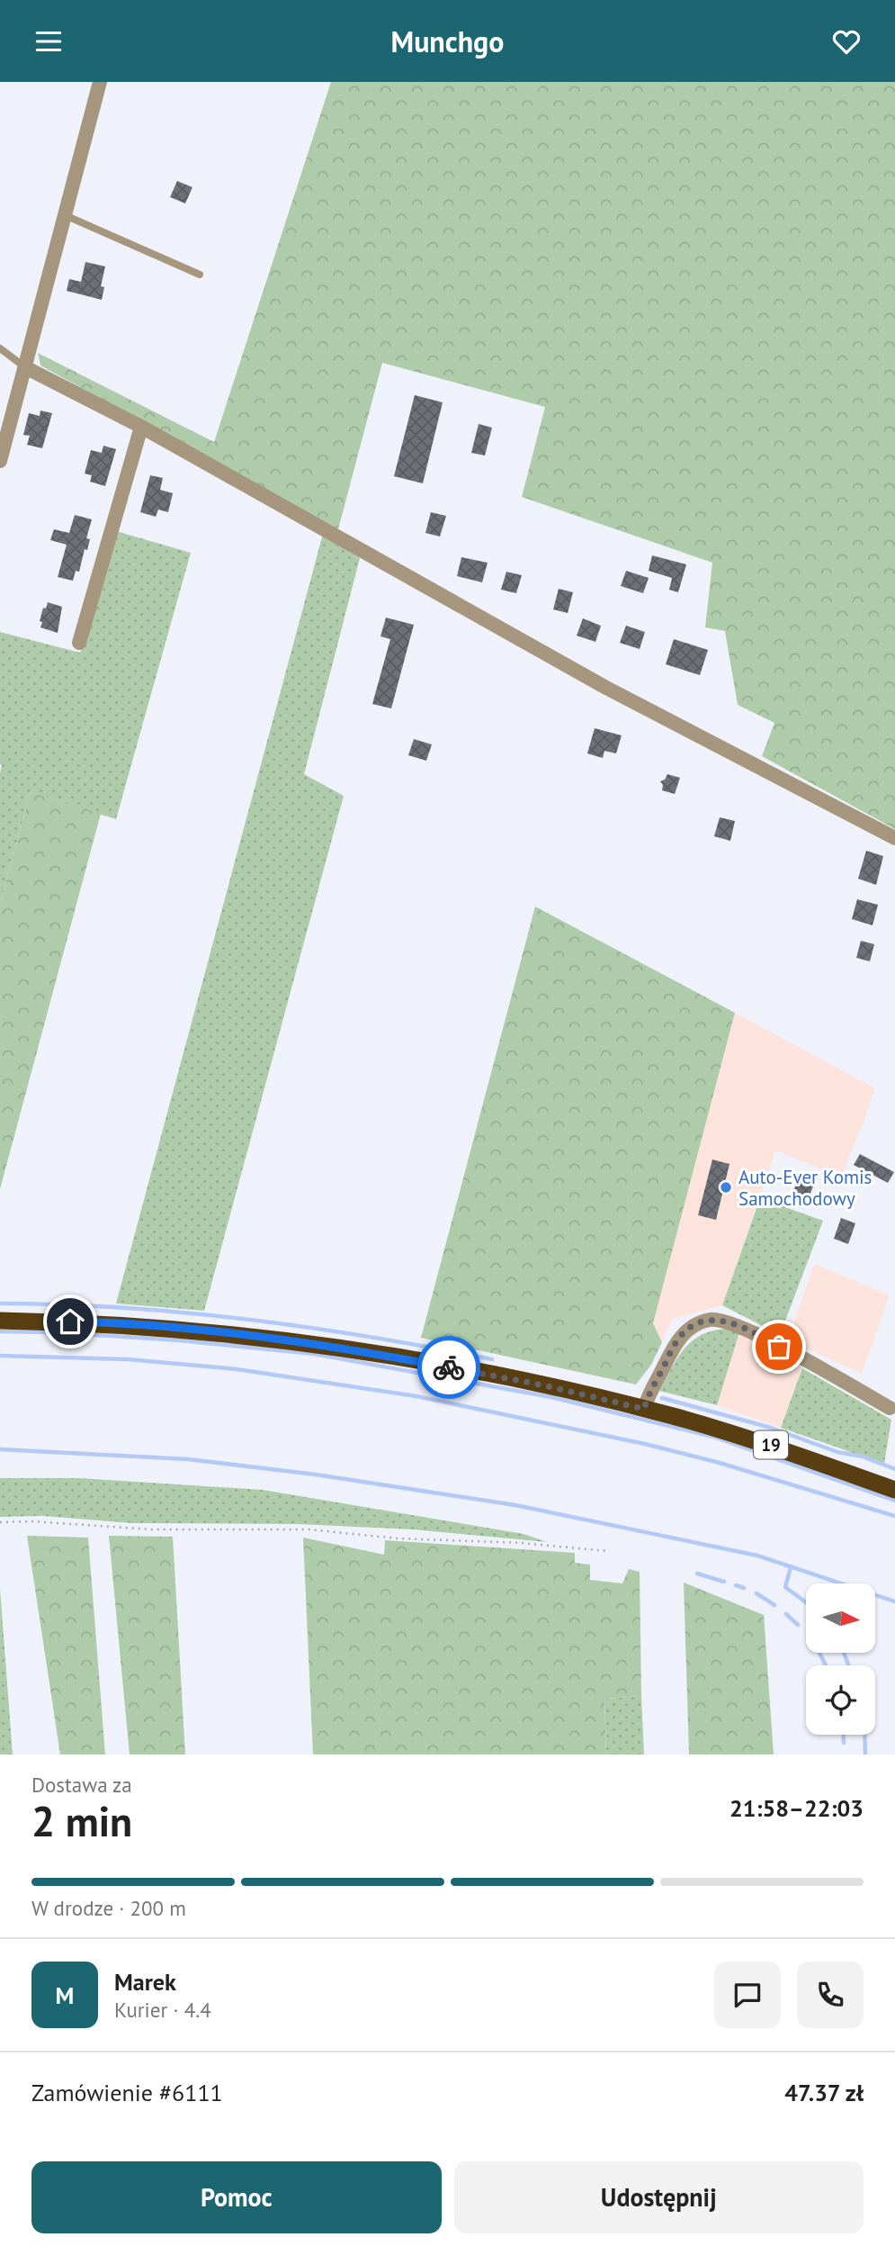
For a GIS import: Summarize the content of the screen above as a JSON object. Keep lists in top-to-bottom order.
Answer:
{
  "streets": {
    "highway": ["19"]
  },
  "places": ["Auto-Ever Komis Samochodowy"],
  "north": "right",
  "page": {
    "header": "Munchgo",
    "heading": ["2 min", "Dostawa za", "21:58–22:03"],
    "panel": [
      "Marek",
      "Kurier · 4.4",
      "Zamówienie #6111",
      "47.37 zł"
    ],
    "bar": "W drodze · 200 m",
    "round": "M",
    "buttons": ["Pomoc", "Udostępnij"]
  }
}
